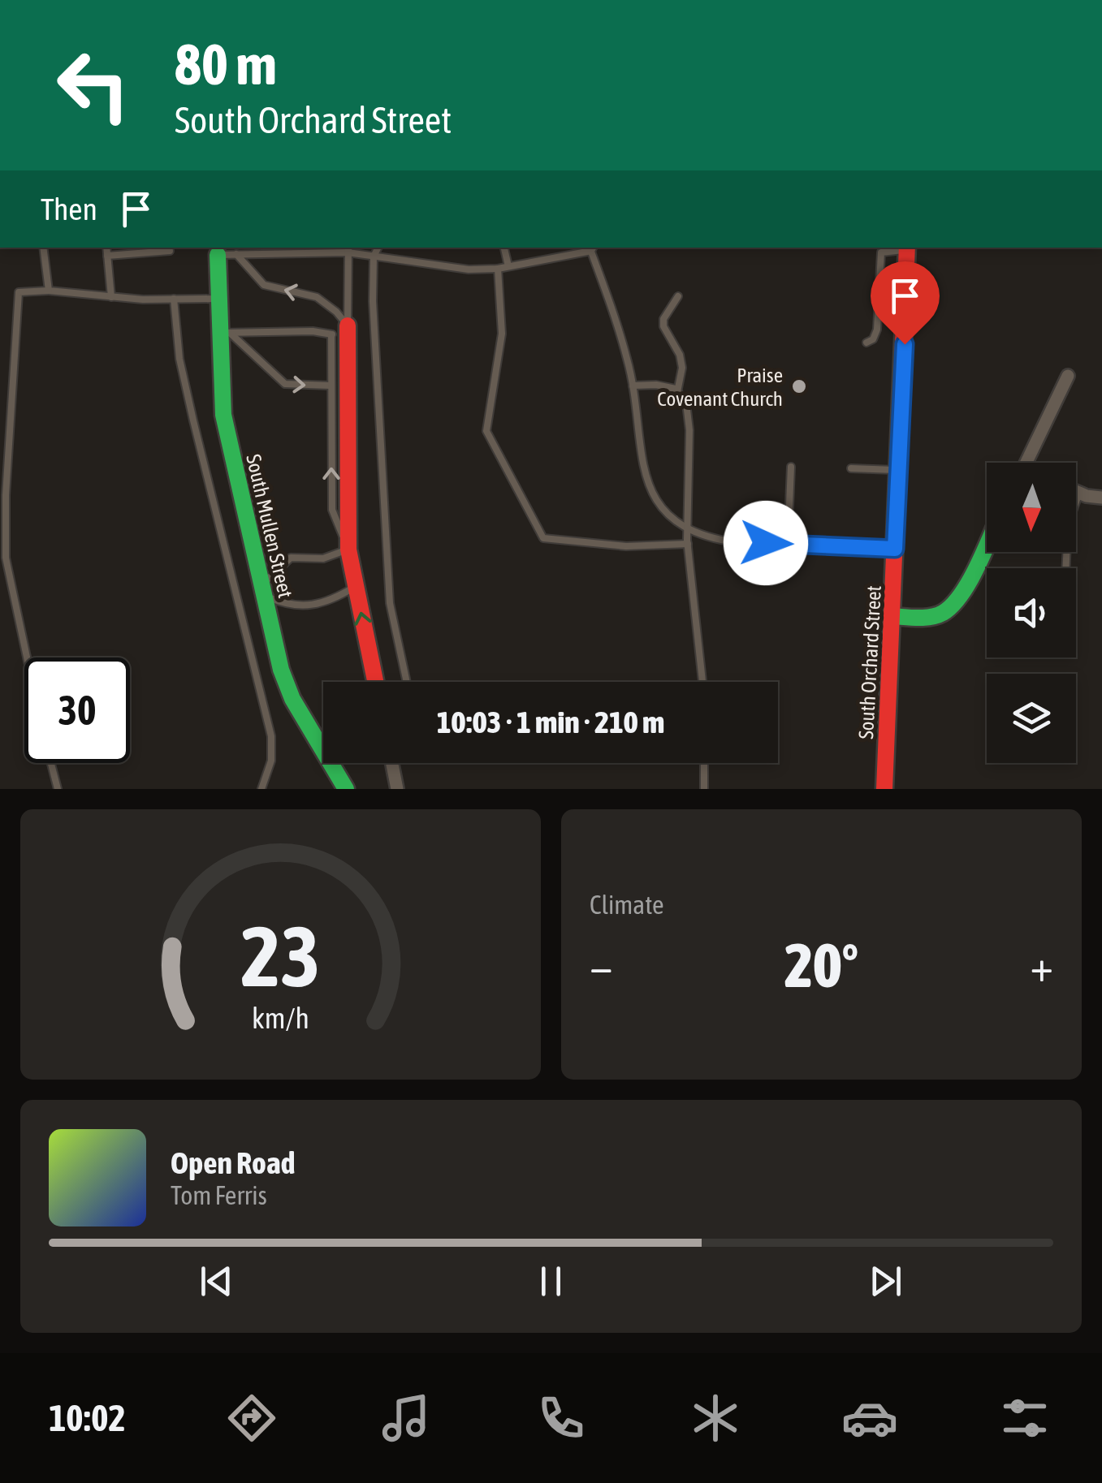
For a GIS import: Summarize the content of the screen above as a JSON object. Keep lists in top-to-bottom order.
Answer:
{
  "streets": {
    "street": ["South Mullen Street", "South Orchard Street"]
  },
  "places": ["Praise Covenant Church"],
  "north": "bottom",
  "page": {
    "turn": ["80 m", "South Orchard Street"],
    "then": "Then",
    "limit": "30",
    "trip": "10:03 · 1 min · 210 m",
    "tile": "Climate",
    "heat": ["−", "20°", "+"],
    "song": ["Open Road", "Tom Ferris"],
    "tabs": "10:02",
    "gauge": ["23", "km/h"]
  }
}
